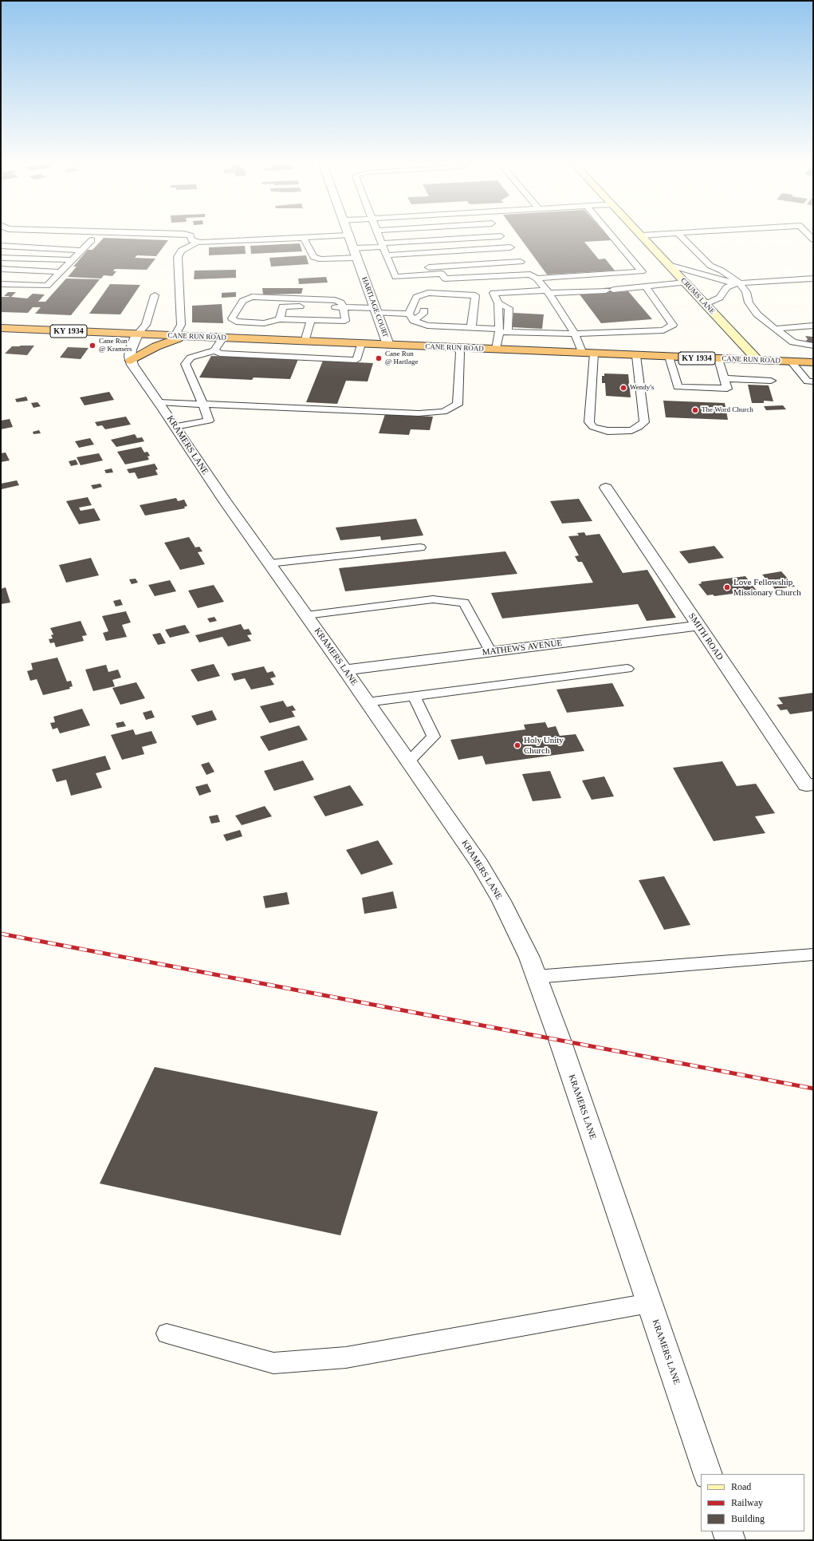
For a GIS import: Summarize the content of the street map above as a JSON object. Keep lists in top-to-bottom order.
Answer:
{
  "streets": {
    "highway": ["KY 1934", "CANE RUN ROAD"],
    "main road": ["CRUMS LANE"],
    "street": [
      "HARTLAGE COURT",
      "KRAMERS LANE",
      "SMITH ROAD",
      "MATHEWS AVENUE"
    ]
  },
  "crossings": [
    ["CRUMS LANE", "CANE RUN ROAD"],
    ["HARTLAGE COURT", "CANE RUN ROAD"],
    ["KRAMERS LANE", "MATHEWS AVENUE"],
    ["SMITH ROAD", "MATHEWS AVENUE"]
  ],
  "places": [
    "Cane Run @ Kramers",
    "Cane Run @ Hartlage",
    "Wendy's",
    "The Word Church",
    "Love Fellowship Missionary Church",
    "Holy Unity Church"
  ],
  "legend": ["Road", "Railway", "Building"]
}
